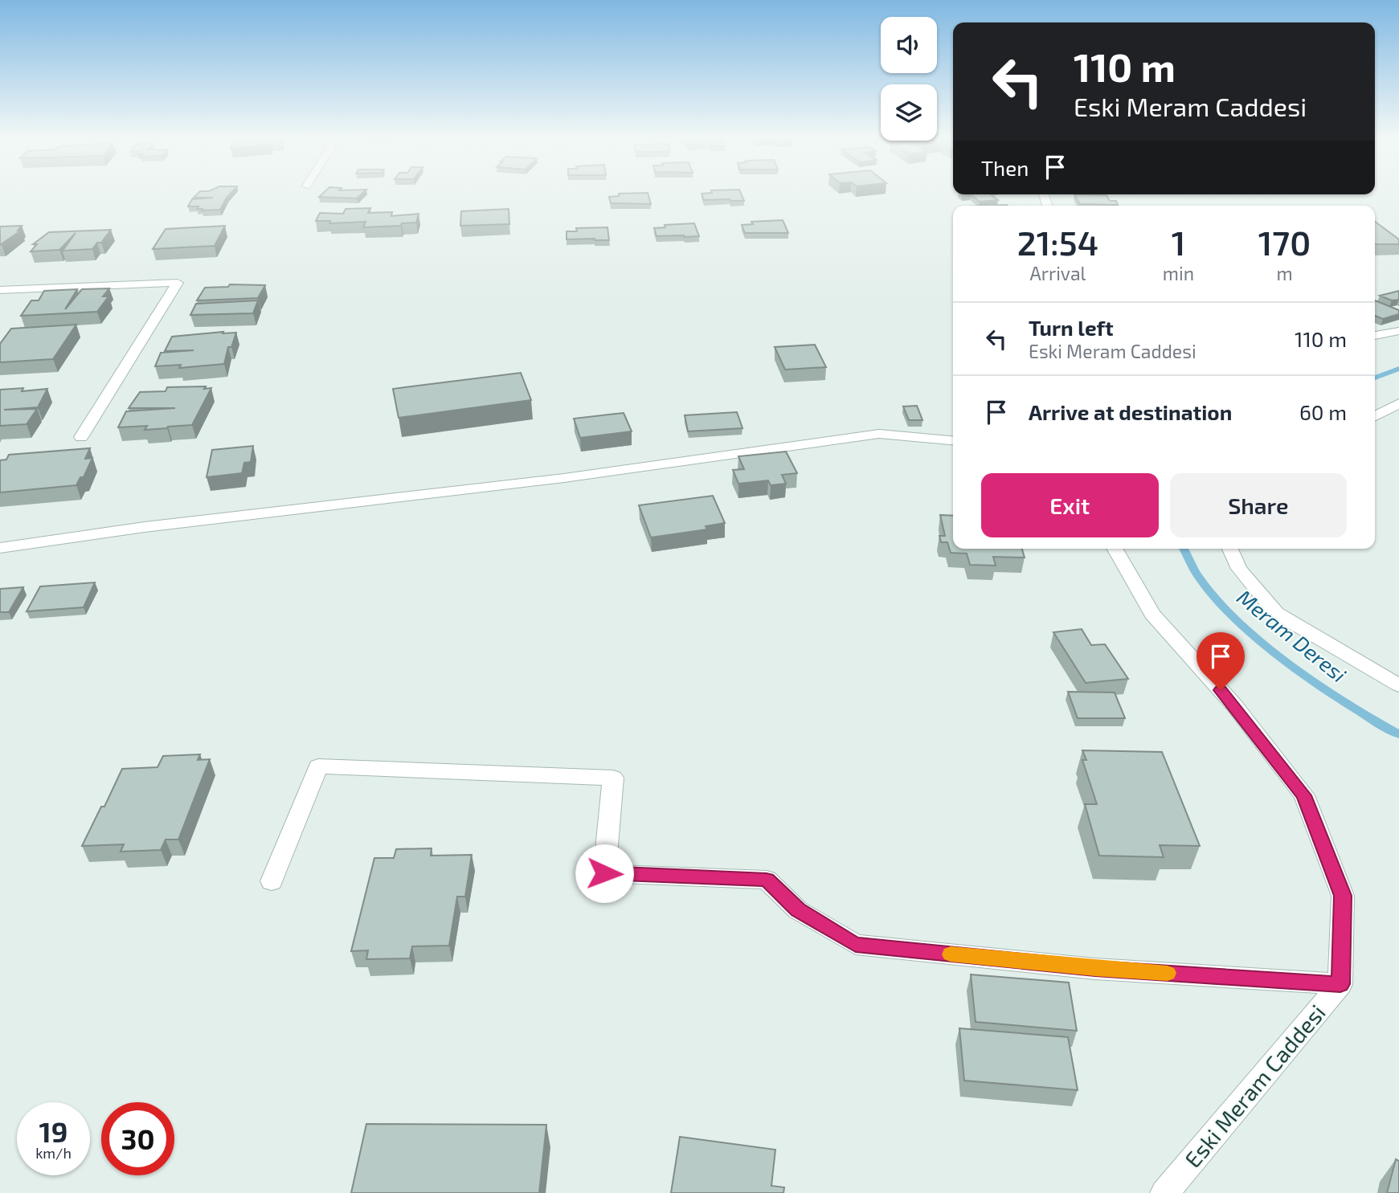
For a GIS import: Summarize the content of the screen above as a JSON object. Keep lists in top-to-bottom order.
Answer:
{
  "streets": {
    "street": ["Eski Meram Caddesi"]
  },
  "water": ["Meram Deresi"],
  "page": {
    "turn": ["110 m", "Eski Meram Caddesi"],
    "then": "Then",
    "eta": [
      "21:54",
      "Arrival",
      "1",
      "min",
      "170",
      "m"
    ],
    "list": [
      {
        "name": "Turn left",
        "note": "Eski Meram Caddesi",
        "value": "110 m"
      },
      {
        "name": "Arrive at destination",
        "value": "60 m"
      }
    ],
    "buttons": ["Exit", "Share"],
    "speed": "19 km/h",
    "limit": "30"
  }
}
